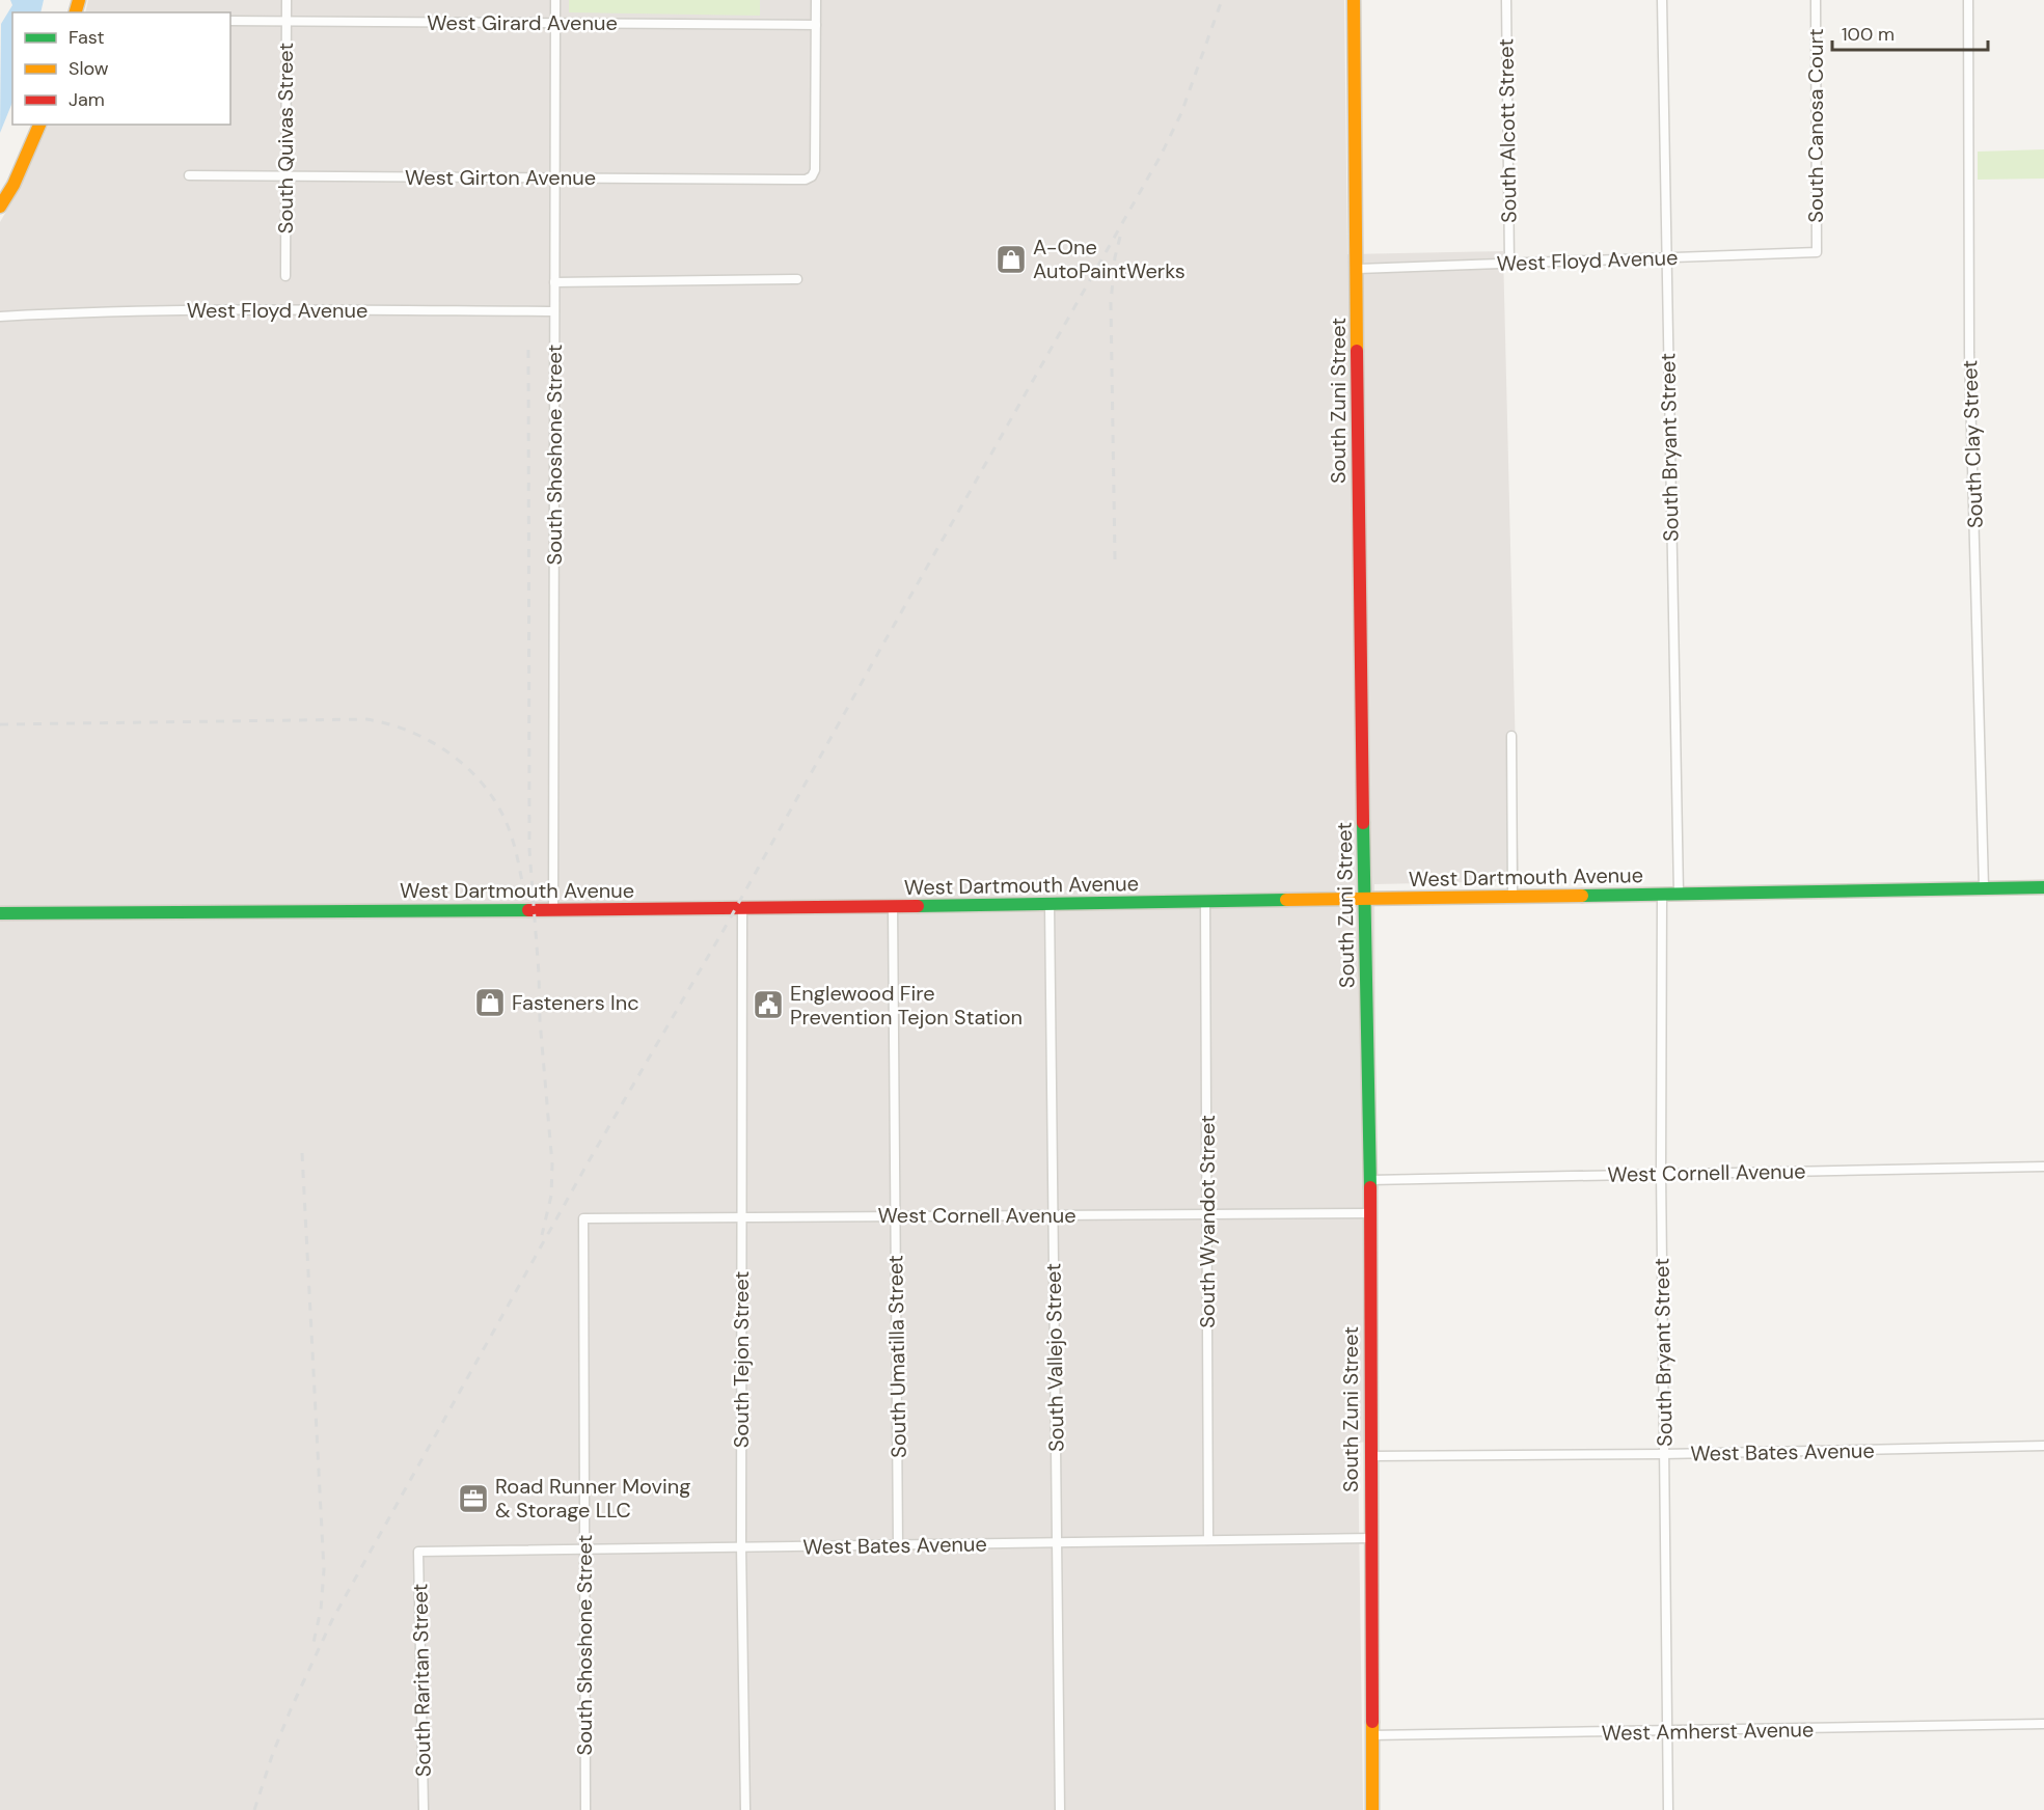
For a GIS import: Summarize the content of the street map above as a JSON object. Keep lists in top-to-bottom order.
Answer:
{
  "streets": {
    "main road": ["South Zuni Street", "West Dartmouth Avenue"],
    "street": [
      "West Girard Avenue",
      "South Canosa Court",
      "South Alcott Street",
      "South Quivas Street",
      "West Girton Avenue",
      "West Floyd Avenue",
      "South Clay Street",
      "South Bryant Street",
      "South Shoshone Street",
      "West Cornell Avenue",
      "South Wyandot Street",
      "South Umatilla Street",
      "South Vallejo Street",
      "South Tejon Street",
      "West Bates Avenue",
      "South Raritan Street",
      "West Amherst Avenue"
    ]
  },
  "crossings": [
    ["West Girard Avenue", "South Quivas Street"],
    ["West Girard Avenue", "West Girton Avenue"],
    ["West Girard Avenue", "South Shoshone Street"],
    ["South Canosa Court", "West Floyd Avenue"],
    ["South Alcott Street", "West Floyd Avenue"],
    ["South Quivas Street", "West Girton Avenue"],
    ["West Girton Avenue", "South Shoshone Street"],
    ["West Floyd Avenue", "South Zuni Street"],
    ["West Floyd Avenue", "South Bryant Street"],
    ["West Floyd Avenue", "South Shoshone Street"],
    ["South Zuni Street", "West Dartmouth Avenue"],
    ["South Zuni Street", "West Cornell Avenue"],
    ["South Zuni Street", "West Bates Avenue"],
    ["South Zuni Street", "West Amherst Avenue"],
    ["South Clay Street", "West Dartmouth Avenue"],
    ["South Bryant Street", "West Dartmouth Avenue"],
    ["South Bryant Street", "West Cornell Avenue"],
    ["South Bryant Street", "West Bates Avenue"],
    ["South Bryant Street", "West Amherst Avenue"],
    ["South Shoshone Street", "West Dartmouth Avenue"],
    ["South Shoshone Street", "West Cornell Avenue"],
    ["South Shoshone Street", "West Bates Avenue"],
    ["West Dartmouth Avenue", "South Wyandot Street"],
    ["West Dartmouth Avenue", "South Umatilla Street"],
    ["West Dartmouth Avenue", "South Vallejo Street"],
    ["West Dartmouth Avenue", "South Tejon Street"],
    ["West Cornell Avenue", "South Wyandot Street"],
    ["West Cornell Avenue", "South Umatilla Street"],
    ["West Cornell Avenue", "South Vallejo Street"],
    ["West Cornell Avenue", "South Tejon Street"],
    ["South Wyandot Street", "West Bates Avenue"],
    ["South Umatilla Street", "West Bates Avenue"],
    ["South Vallejo Street", "West Bates Avenue"],
    ["South Tejon Street", "West Bates Avenue"],
    ["West Bates Avenue", "South Raritan Street"]
  ],
  "places": {
    "shop": ["A-One AutoPaintWerks", "Fasteners Inc"],
    "public building": ["Englewood Fire Prevention Tejon Station"],
    "office": ["Road Runner Moving & Storage LLC"]
  },
  "legend": ["Fast", "Slow", "Jam"],
  "scale_bar": "100 m"
}
